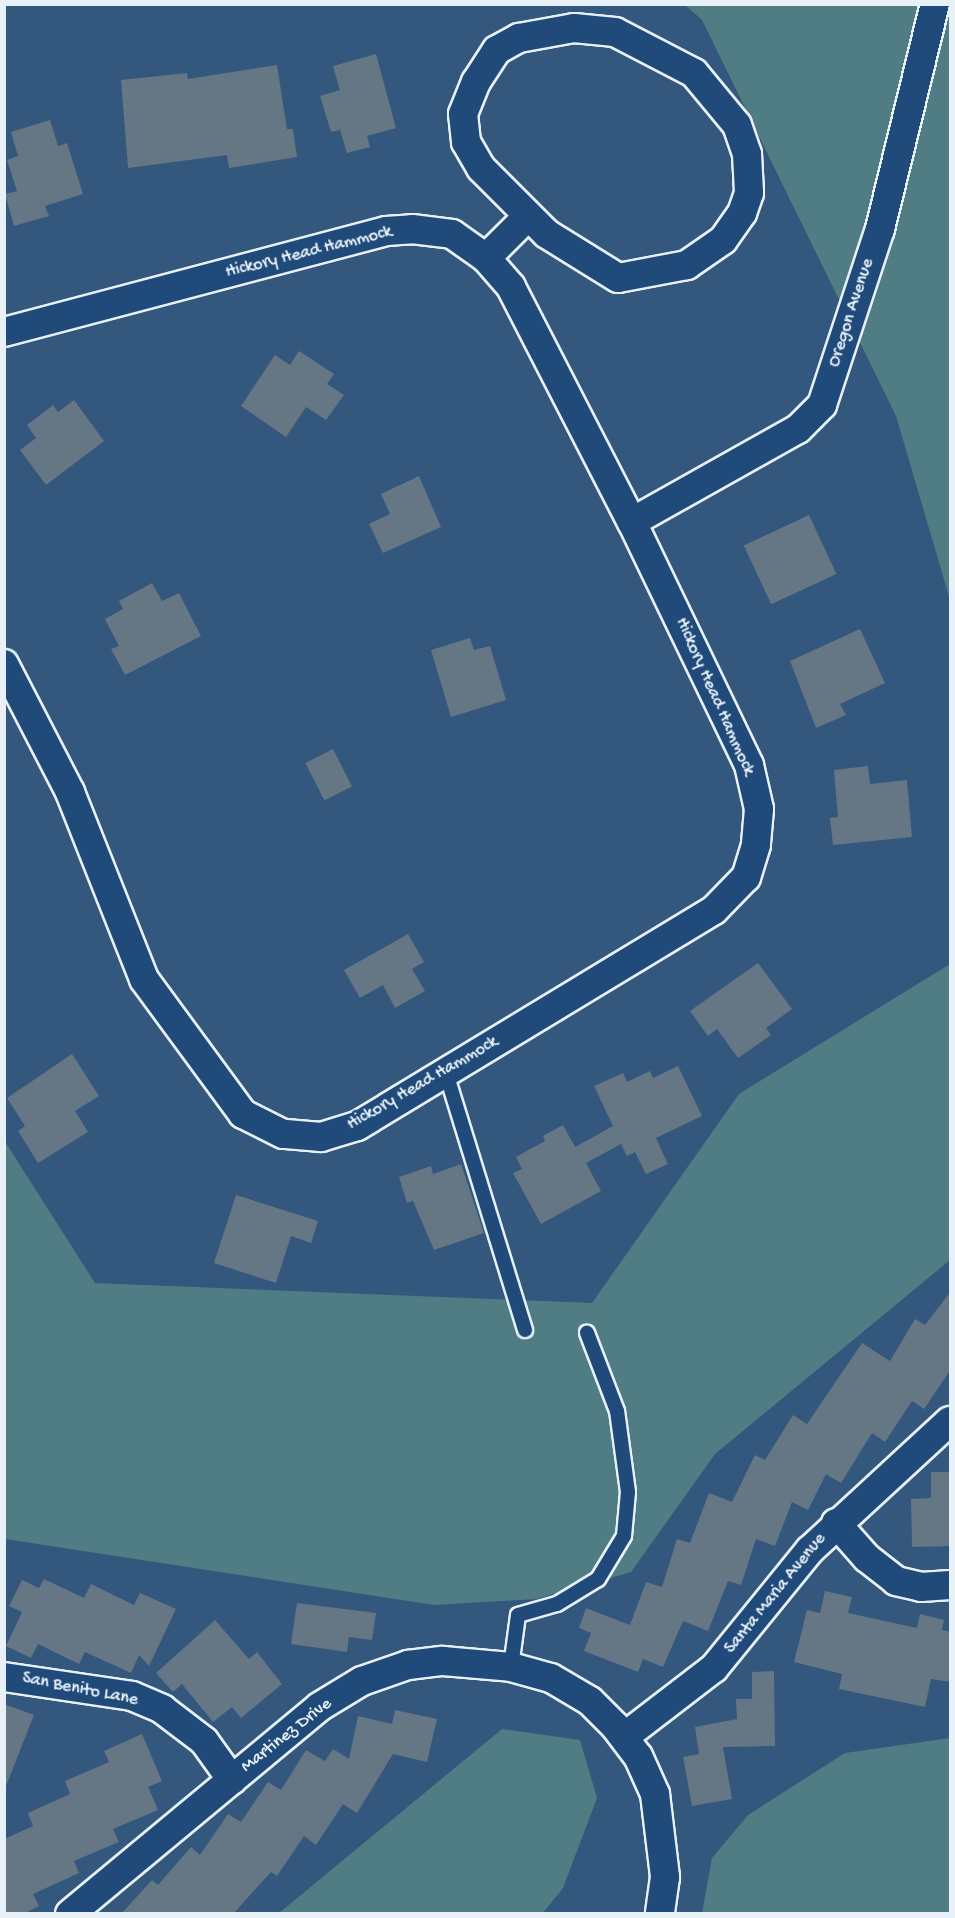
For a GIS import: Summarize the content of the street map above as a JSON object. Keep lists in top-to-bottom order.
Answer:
{
  "streets": {
    "street": [
      "Hickory Head Hammock",
      "Oregon Avenue",
      "Santa Maria Avenue",
      "San Benito Lane",
      "Martinez Drive"
    ]
  },
  "crossings": [
    ["Hickory Head Hammock", "Oregon Avenue"],
    ["Santa Maria Avenue", "Martinez Drive"],
    ["San Benito Lane", "Martinez Drive"]
  ]
}
